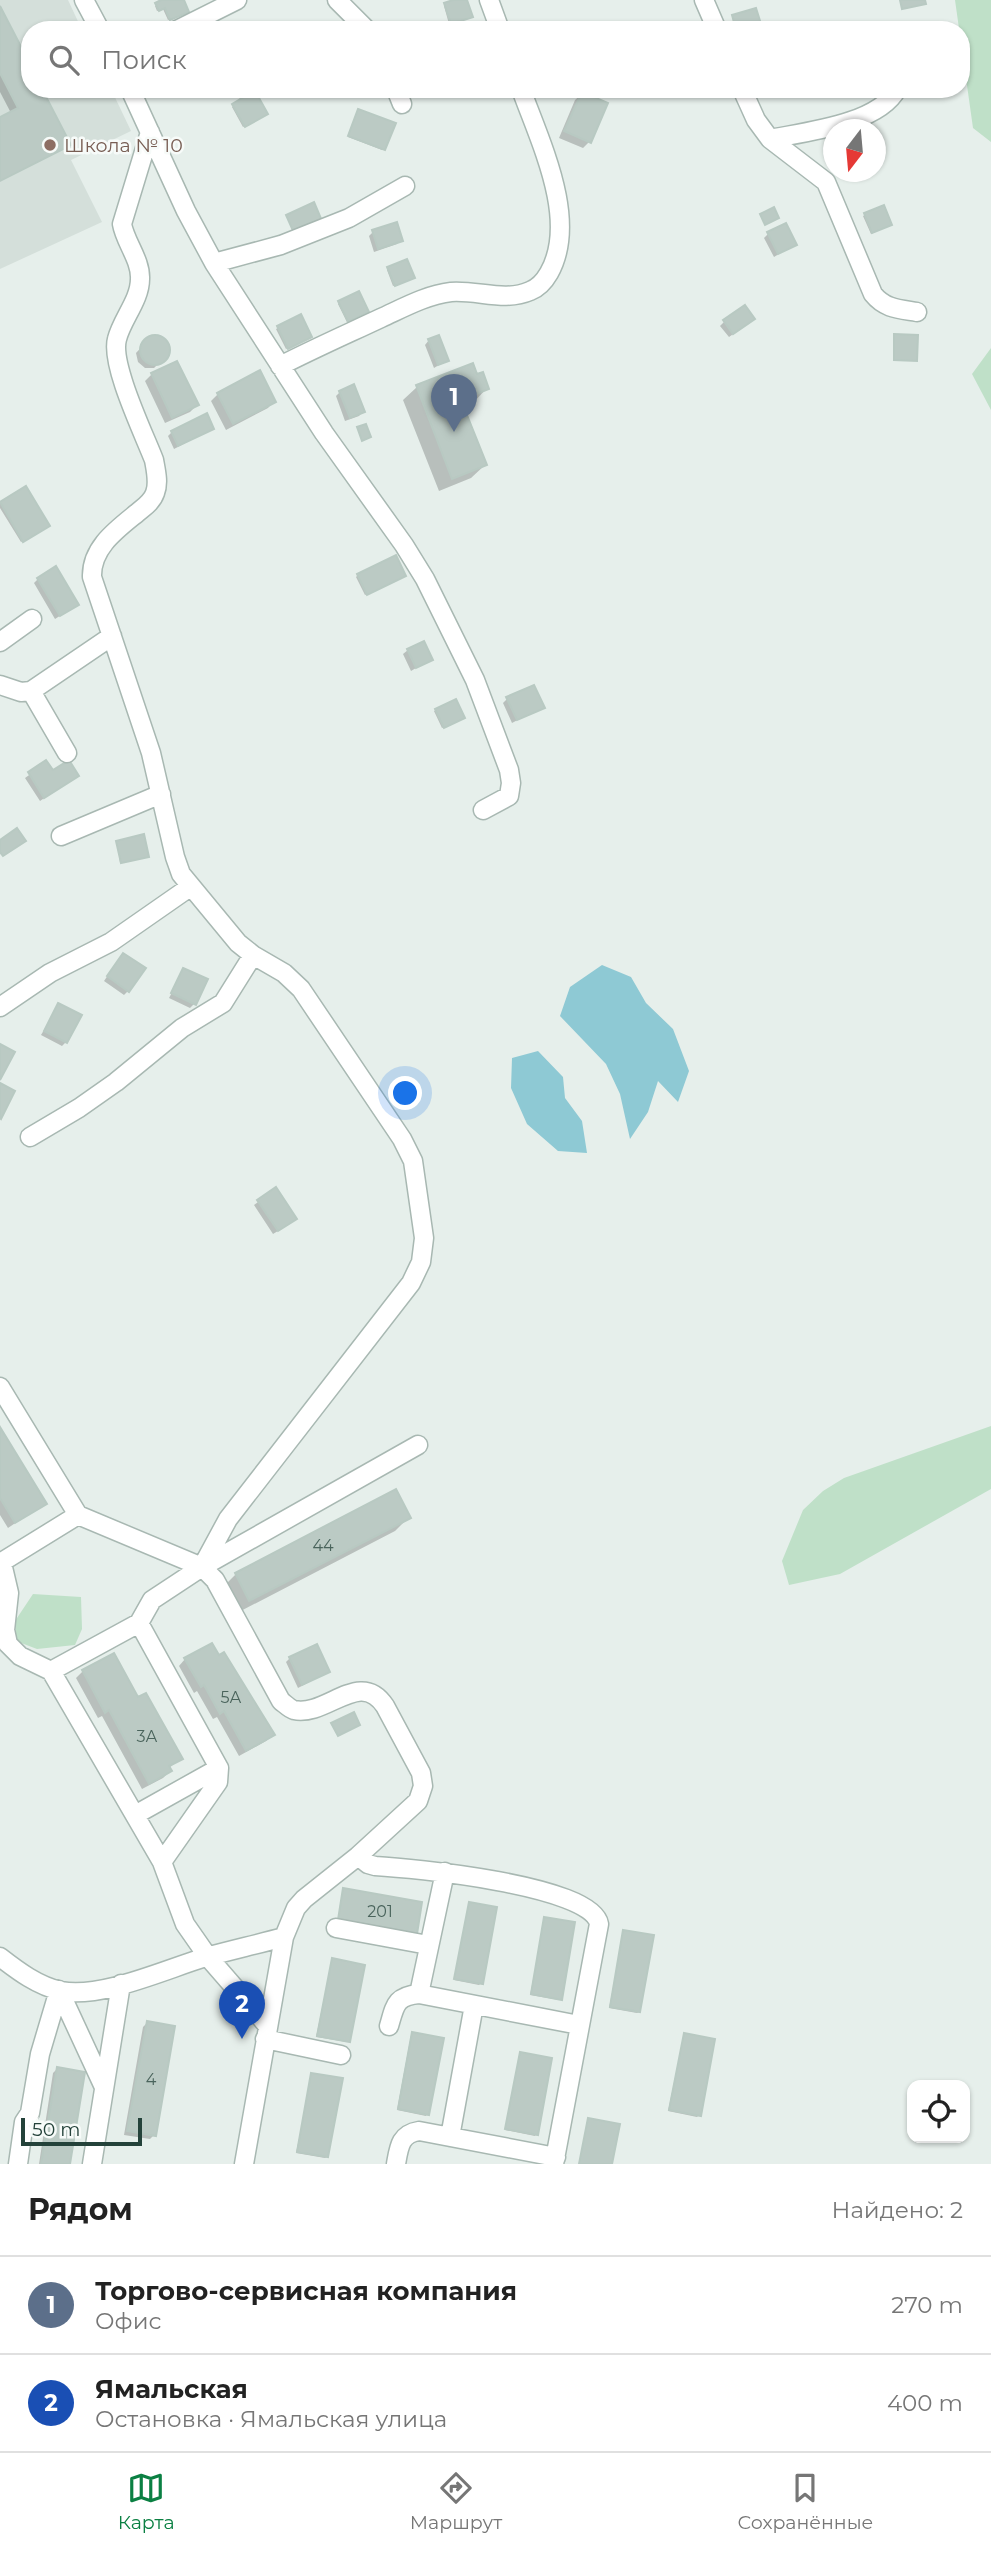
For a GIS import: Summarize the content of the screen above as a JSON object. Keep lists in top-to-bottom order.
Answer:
{
  "places": ["Школа № 10"],
  "house_numbers": [
    "44",
    "5А",
    "3А",
    "201",
    "4"
  ],
  "scale_bar": "50 m",
  "north": "bottom",
  "page": {
    "search": "Поиск",
    "pins": ["1", "2"],
    "scale": "50 m",
    "heading": ["Рядом", "Найдено: 2"],
    "list": [
      {
        "mark": "1",
        "name": "Торгово-сервисная компания",
        "note": "Офис",
        "value": "270 m"
      },
      {
        "mark": "2",
        "name": "Ямальская",
        "note": "Остановка · Ямальская улица",
        "value": "400 m"
      }
    ],
    "nav": ["Карта", "Маршрут", "Сохранённые"]
  }
}
